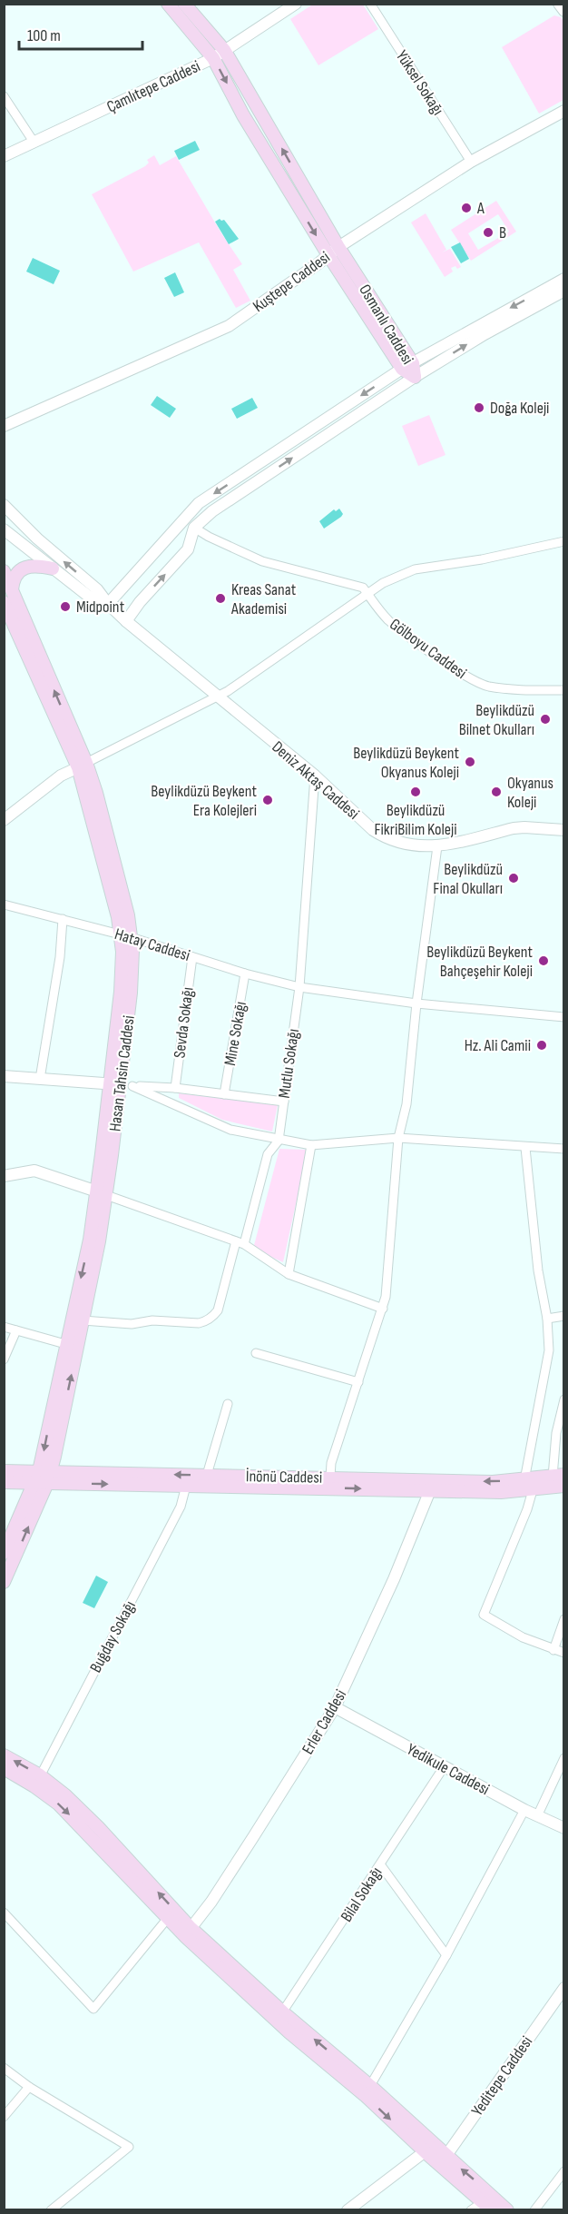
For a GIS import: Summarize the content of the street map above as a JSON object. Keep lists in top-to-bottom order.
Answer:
{
  "streets": {
    "main road": ["Osmanlı Caddesi", "Hasan Tahsin Caddesi", "İnönü Caddesi"],
    "street": [
      "Yüksel Sokağı",
      "Çamlıtepe Caddesi",
      "Kuştepe Caddesi",
      "Gölboyu Caddesi",
      "Deniz Aktaş Caddesi",
      "Hatay Caddesi",
      "Sevda Sokağı",
      "Mine Sokağı",
      "Mutlu Sokağı",
      "Buğday Sokağı",
      "Erler Caddesi",
      "Yedikule Caddesi",
      "Bilal Sokağı",
      "Yeditepe Caddesi"
    ]
  },
  "crossings": [
    ["Yüksel Sokağı", "Kuştepe Caddesi"],
    ["Çamlıtepe Caddesi", "Osmanlı Caddesi"],
    ["Kuştepe Caddesi", "Osmanlı Caddesi"],
    ["Deniz Aktaş Caddesi", "Mutlu Sokağı"],
    ["Hatay Caddesi", "Sevda Sokağı"],
    ["Hatay Caddesi", "Mine Sokağı"],
    ["Hatay Caddesi", "Mutlu Sokağı"],
    ["Hatay Caddesi", "Hasan Tahsin Caddesi"],
    ["Hasan Tahsin Caddesi", "İnönü Caddesi"],
    ["Erler Caddesi", "Yedikule Caddesi"],
    ["Yedikule Caddesi", "Bilal Sokağı"]
  ],
  "places": [
    "A",
    "B",
    "Doğa Koleji",
    "Kreas Sanat Akademisi",
    "Midpoint",
    "Beylikdüzü Bilnet Okulları",
    "Beylikdüzü Beykent Okyanus Koleji",
    "Beylikdüzü FikriBilim Koleji",
    "Okyanus Koleji",
    "Beylikdüzü Beykent Era Kolejleri",
    "Beylikdüzü Final Okulları",
    "Beylikdüzü Beykent Bahçeşehir Koleji",
    "Hz. Ali Camii"
  ],
  "scale_bar": "100 m"
}
